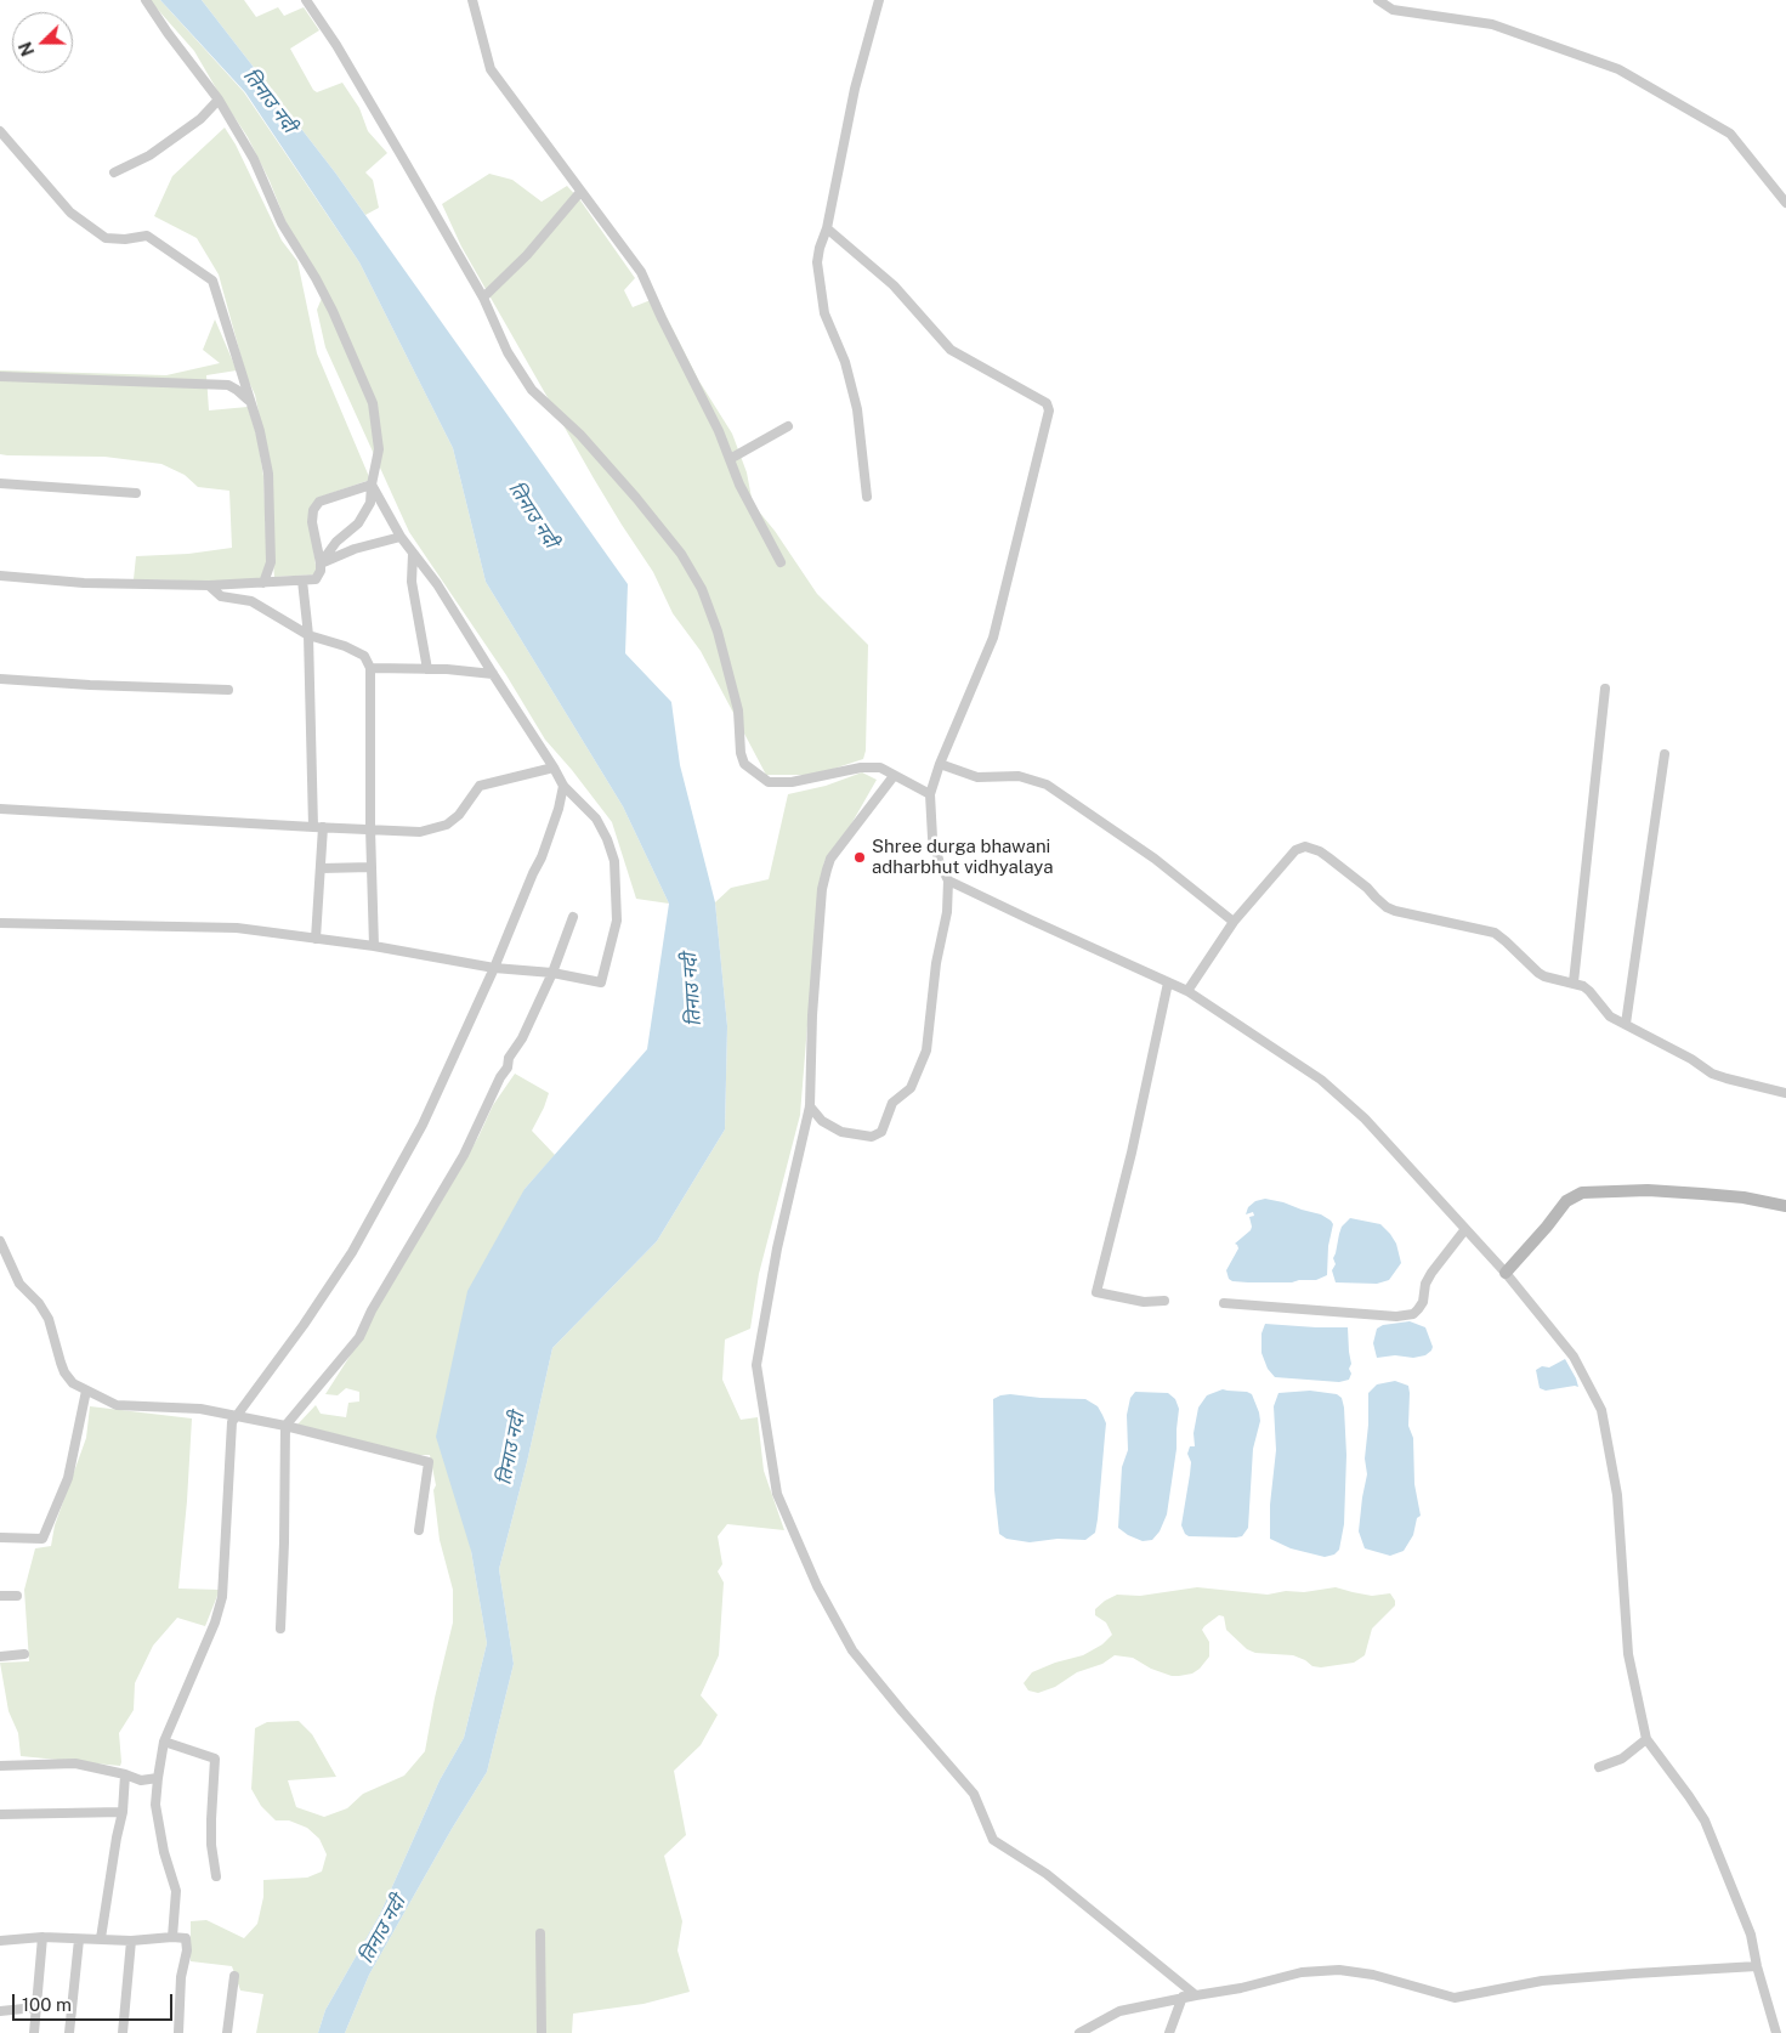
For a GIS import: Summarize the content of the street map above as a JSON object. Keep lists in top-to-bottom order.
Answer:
{
  "water": ["तिनाउ नदी"],
  "places": ["Shree durga bhawani adharbhut vidhyalaya"],
  "scale_bar": "100 m",
  "north": "left"
}
